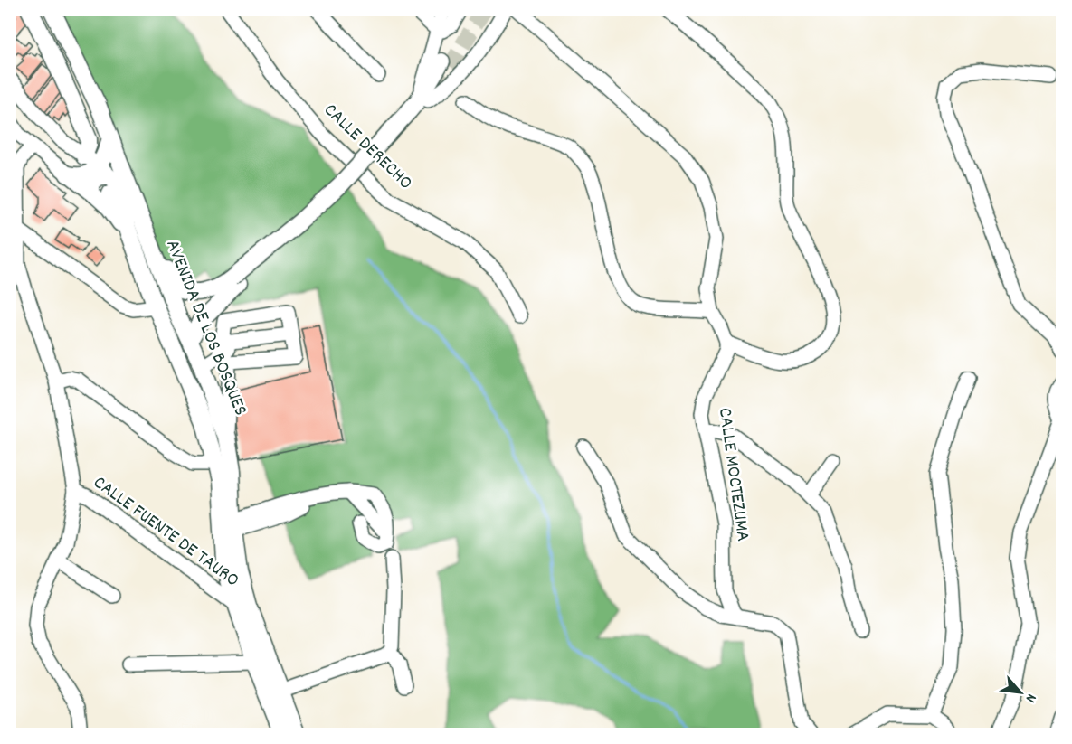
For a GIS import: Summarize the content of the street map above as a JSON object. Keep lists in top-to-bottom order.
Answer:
{
  "streets": {
    "main road": ["AVENIDA DE LOS BOSQUES"],
    "street": ["CALLE DERECHO", "CALLE MOCTEZUMA", "CALLE FUENTE DE TAURO"]
  },
  "crossings": [
    ["AVENIDA DE LOS BOSQUES", "CALLE FUENTE DE TAURO"]
  ],
  "north": "bottom right"
}
